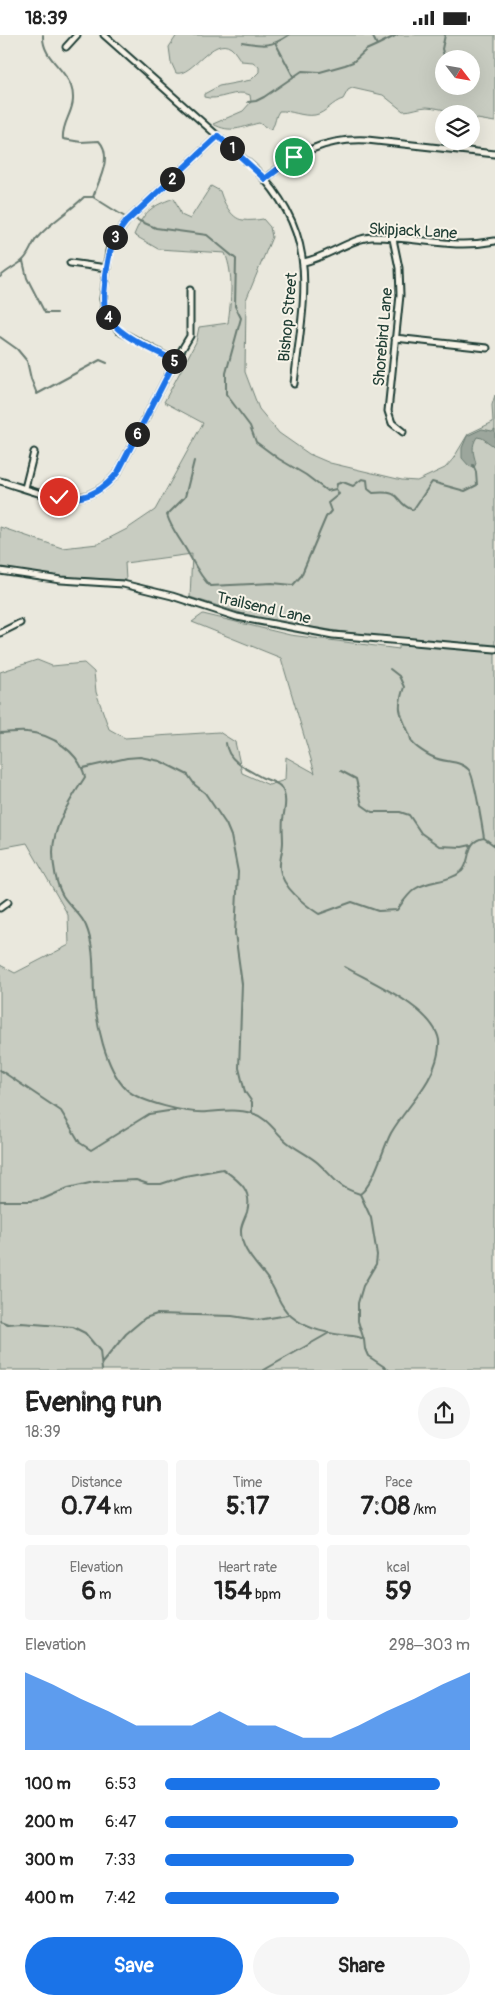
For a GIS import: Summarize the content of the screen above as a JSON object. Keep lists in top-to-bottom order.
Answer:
{
  "streets": {
    "street": [
      "Skipjack Lane",
      "Bishop Street",
      "Shorebird Lane",
      "Trailsend Lane"
    ]
  },
  "crossings": [
    ["Skipjack Lane", "Bishop Street"],
    ["Skipjack Lane", "Shorebird Lane"]
  ],
  "north": "bottom right",
  "page": {
    "status": "18:39",
    "pins": [
      "1",
      "2",
      "3",
      "4",
      "5",
      "6"
    ],
    "heading": ["Evening run", "18:39"],
    "stats": [
      ["Distance", "0.74 km"],
      ["Time", "5:17"],
      ["Pace", "7:08 /km"],
      ["Elevation", "6 m"],
      ["Heart rate", "154 bpm"],
      ["kcal", "59"]
    ],
    "chart": ["Elevation", "298–303 m"],
    "list": [
      {
        "name": "100 m",
        "note": "6:53"
      },
      {
        "name": "200 m",
        "note": "6:47"
      },
      {
        "name": "300 m",
        "note": "7:33"
      },
      {
        "name": "400 m",
        "note": "7:42"
      }
    ],
    "buttons": ["Save", "Share"]
  }
}
